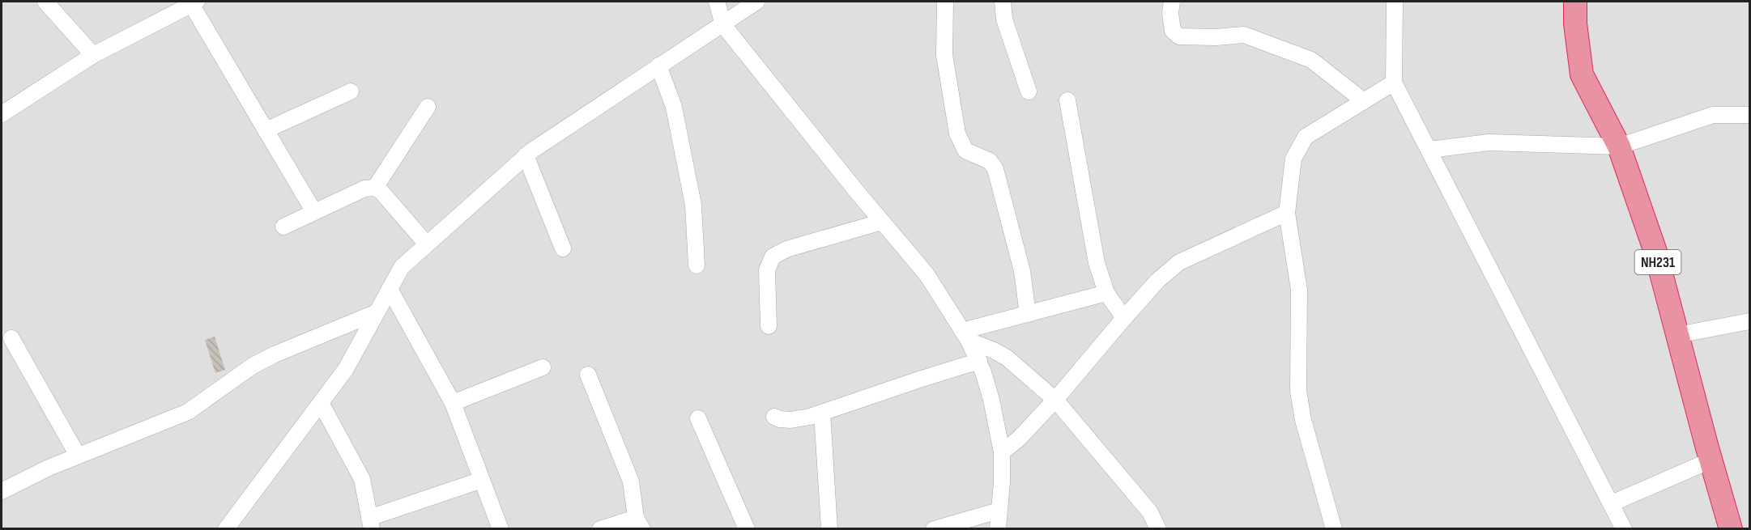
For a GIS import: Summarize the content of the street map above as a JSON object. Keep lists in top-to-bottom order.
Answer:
{
  "streets": {
    "highway": ["NH231"]
  }
}
